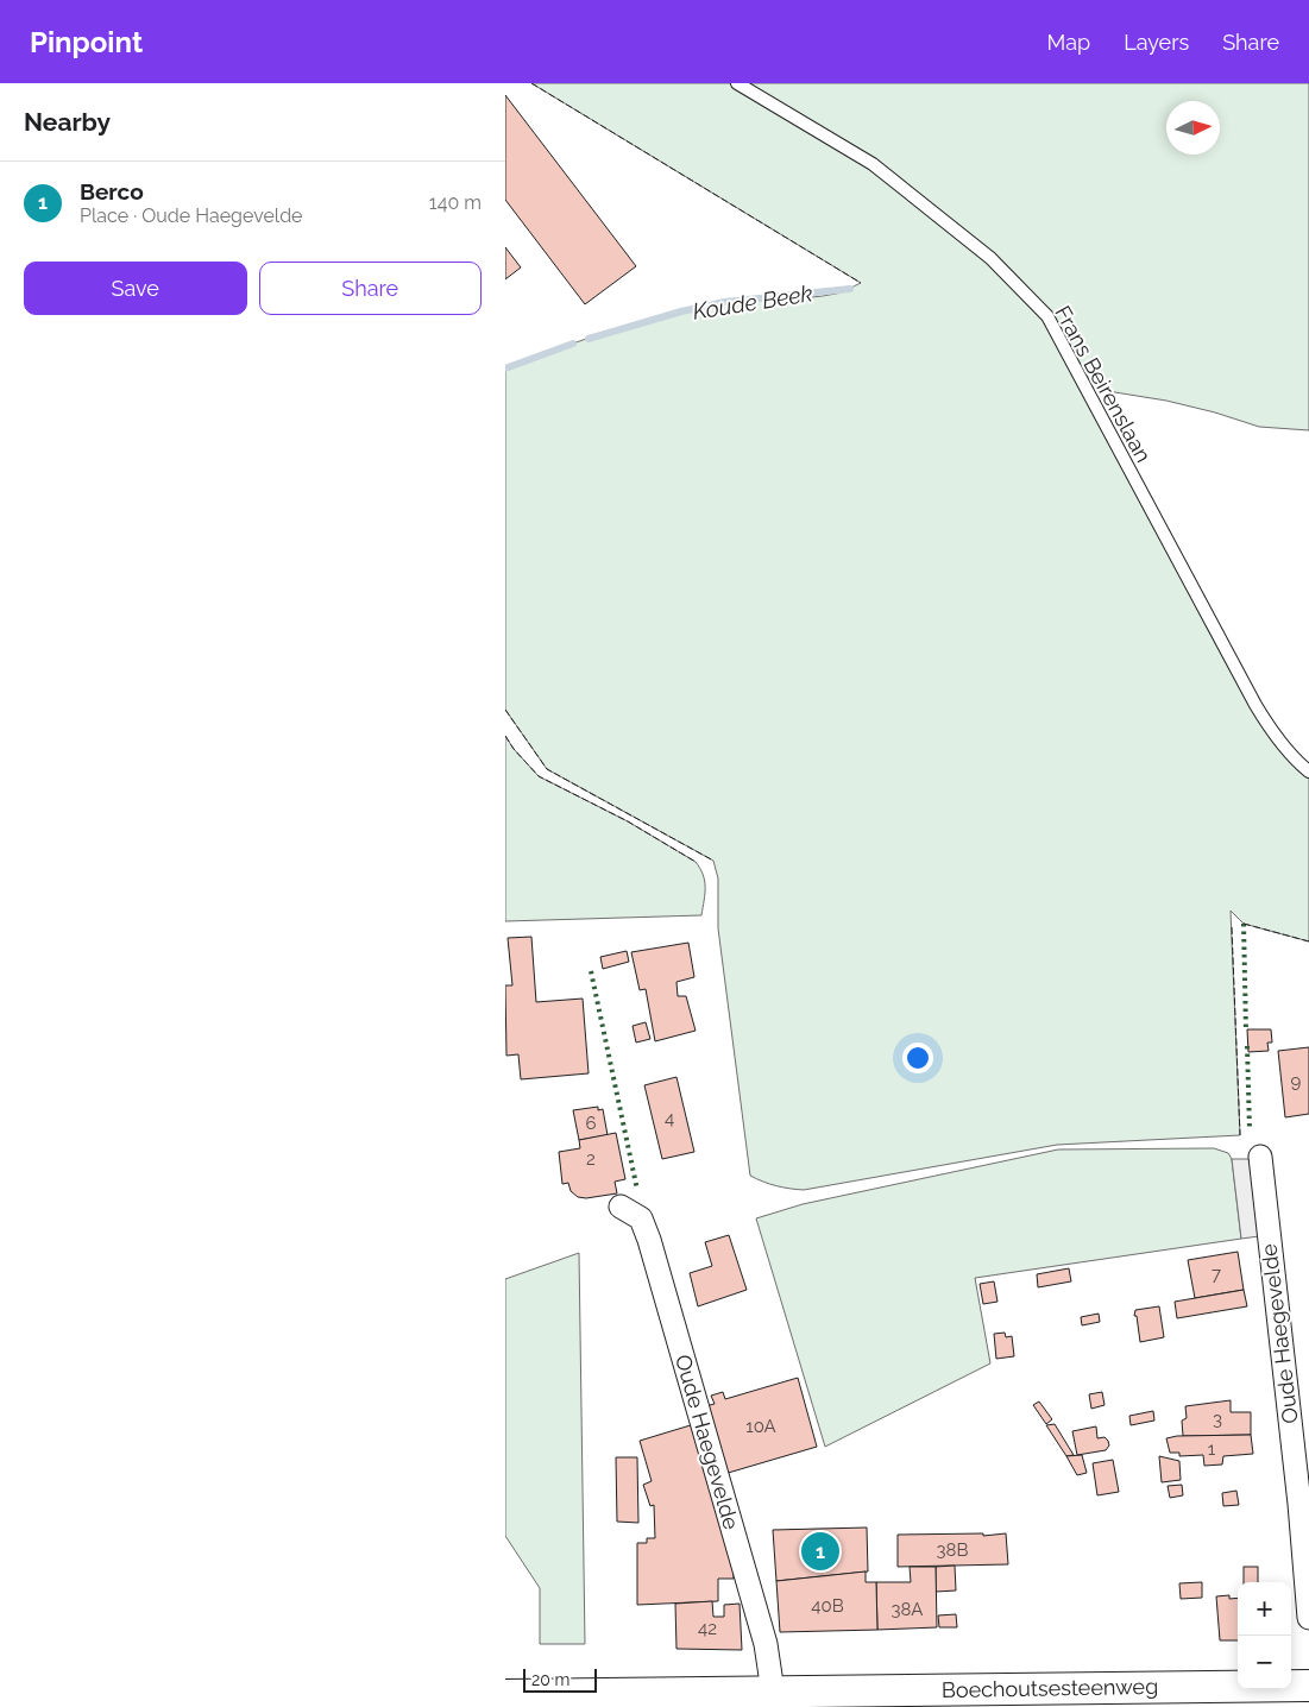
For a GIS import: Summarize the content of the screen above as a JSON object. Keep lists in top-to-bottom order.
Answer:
{
  "streets": {
    "street": ["Oude Haegevelde", "Boechoutsesteenweg"],
    "lane": ["Frans Beirenslaan"]
  },
  "crossings": [
    ["Oude Haegevelde", "Boechoutsesteenweg"]
  ],
  "water": ["Koude Beek"],
  "house_numbers": [
    "9",
    "4",
    "6",
    "2",
    "7",
    "3",
    "10A",
    "1",
    "38B",
    "40B",
    "38A",
    "42"
  ],
  "scale_bar": "20 m",
  "north": "right",
  "page": {
    "header": "Pinpoint",
    "nav": ["Map", "Layers", "Share"],
    "heading": "Nearby",
    "list": [
      {
        "mark": "1",
        "name": "Berco",
        "note": "Place · Oude Haegevelde",
        "value": "140 m"
      }
    ],
    "buttons": ["Save", "Share"],
    "pins": "1",
    "map_buttons": ["+", "−"],
    "scale": "20 m"
  }
}
